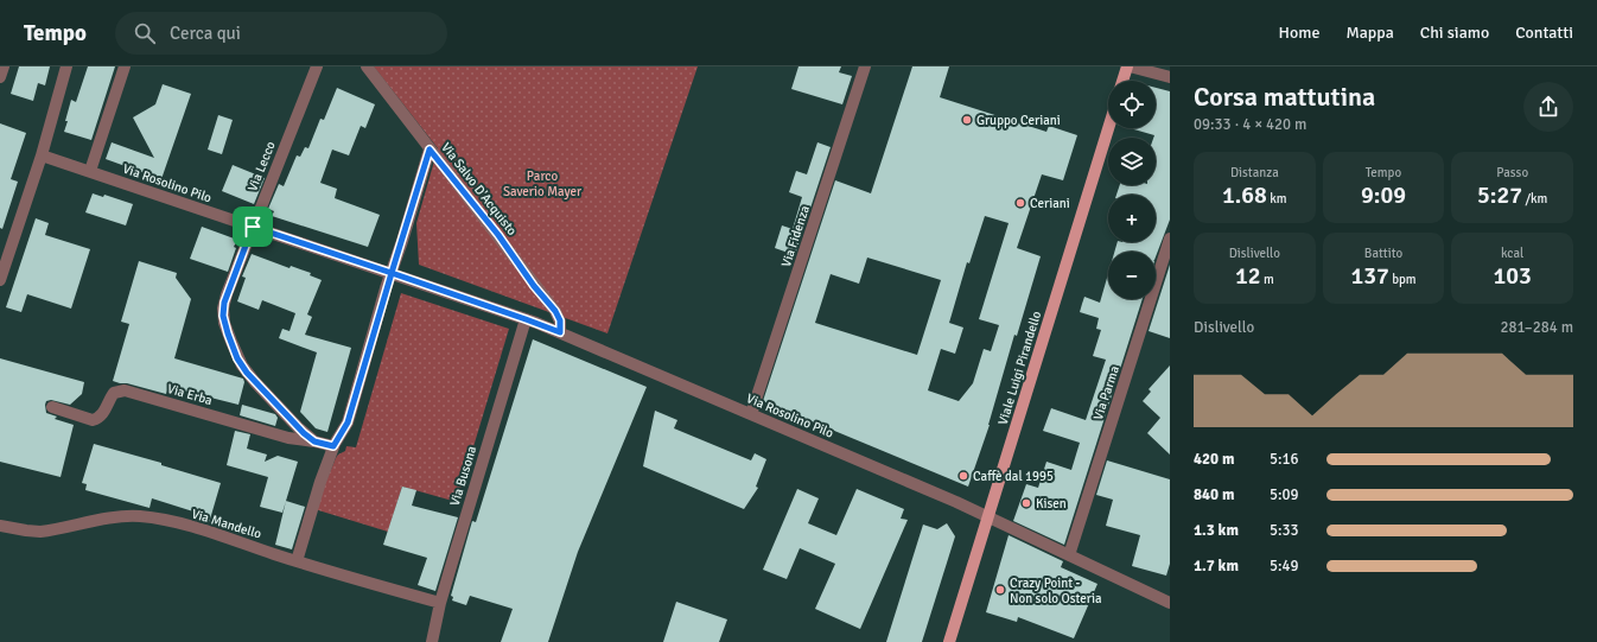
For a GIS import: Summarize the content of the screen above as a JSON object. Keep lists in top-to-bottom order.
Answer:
{
  "streets": {
    "main road": ["Viale Luigi Pirandello"],
    "street": [
      "Via Lecco",
      "Via Rosolino Pilo",
      "Via Salvo D'Acquisto",
      "Via Fidenza",
      "Via Parma",
      "Via Erba",
      "Via Busona",
      "Via Mandello"
    ]
  },
  "crossings": [
    ["Via Lecco", "Via Rosolino Pilo"],
    ["Via Lecco", "Via Erba"],
    ["Via Rosolino Pilo", "Via Salvo D'Acquisto"],
    ["Via Rosolino Pilo", "Via Fidenza"],
    ["Via Rosolino Pilo", "Viale Luigi Pirandello"],
    ["Via Rosolino Pilo", "Via Parma"],
    ["Via Rosolino Pilo", "Via Busona"],
    ["Via Busona", "Via Mandello"]
  ],
  "parks": ["Parco Saverio Mayer"],
  "places": [
    "Gruppo Ceriani",
    "Ceriani",
    "Caffè dal 1995",
    "Kisen",
    "Crazy Point - Non solo Osteria"
  ],
  "page": {
    "header": "Tempo",
    "search": "Cerca qui",
    "nav": [
      "Home",
      "Mappa",
      "Chi siamo",
      "Contatti"
    ],
    "heading": ["Corsa mattutina", "09:33 · 4 × 420 m"],
    "map_buttons": ["+", "−"],
    "stats": [
      ["Distanza", "1.68 km"],
      ["Tempo", "9:09"],
      ["Passo", "5:27 /km"],
      ["Dislivello", "12 m"],
      ["Battito", "137 bpm"],
      ["kcal", "103"]
    ],
    "chart": ["Dislivello", "281–284 m"],
    "list": [
      {
        "name": "420 m",
        "note": "5:16"
      },
      {
        "name": "840 m",
        "note": "5:09"
      },
      {
        "name": "1.3 km",
        "note": "5:33"
      },
      {
        "name": "1.7 km",
        "note": "5:49"
      }
    ]
  }
}
